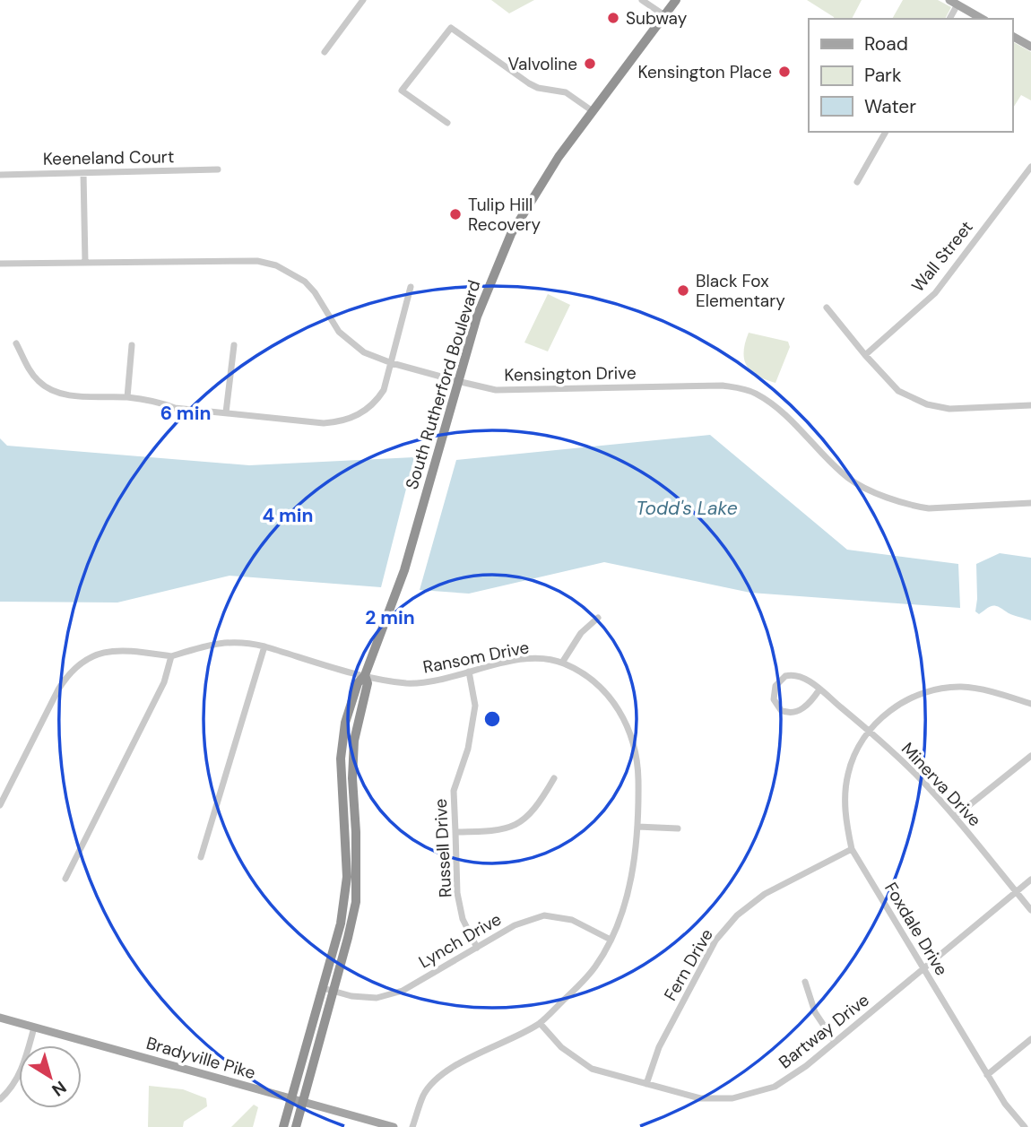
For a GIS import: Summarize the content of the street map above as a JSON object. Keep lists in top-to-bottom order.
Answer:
{
  "streets": {
    "highway": ["South Rutherford Boulevard"],
    "main road": ["Bradyville Pike"],
    "street": [
      "Keeneland Court",
      "Wall Street",
      "Kensington Drive",
      "Ransom Drive",
      "Minerva Drive",
      "Russell Drive",
      "Foxdale Drive",
      "Lynch Drive",
      "Fern Drive",
      "Bartway Drive"
    ]
  },
  "crossings": [
    ["Kensington Drive", "South Rutherford Boulevard"],
    ["South Rutherford Boulevard", "Ransom Drive"],
    ["South Rutherford Boulevard", "Lynch Drive"],
    ["South Rutherford Boulevard", "Bradyville Pike"],
    ["Ransom Drive", "Russell Drive"],
    ["Ransom Drive", "Lynch Drive"],
    ["Ransom Drive", "Bartway Drive"],
    ["Minerva Drive", "Foxdale Drive"],
    ["Minerva Drive", "Bartway Drive"],
    ["Russell Drive", "Lynch Drive"],
    ["Foxdale Drive", "Fern Drive"],
    ["Foxdale Drive", "Bartway Drive"],
    ["Fern Drive", "Bartway Drive"]
  ],
  "water": ["Todd's Lake"],
  "places": [
    "Subway",
    "Valvoline",
    "Kensington Place",
    "Tulip Hill Recovery",
    "Black Fox Elementary"
  ],
  "legend": ["Road", "Park", "Water"],
  "north": "bottom right",
  "rings": ["6 min", "4 min", "2 min"]
}
